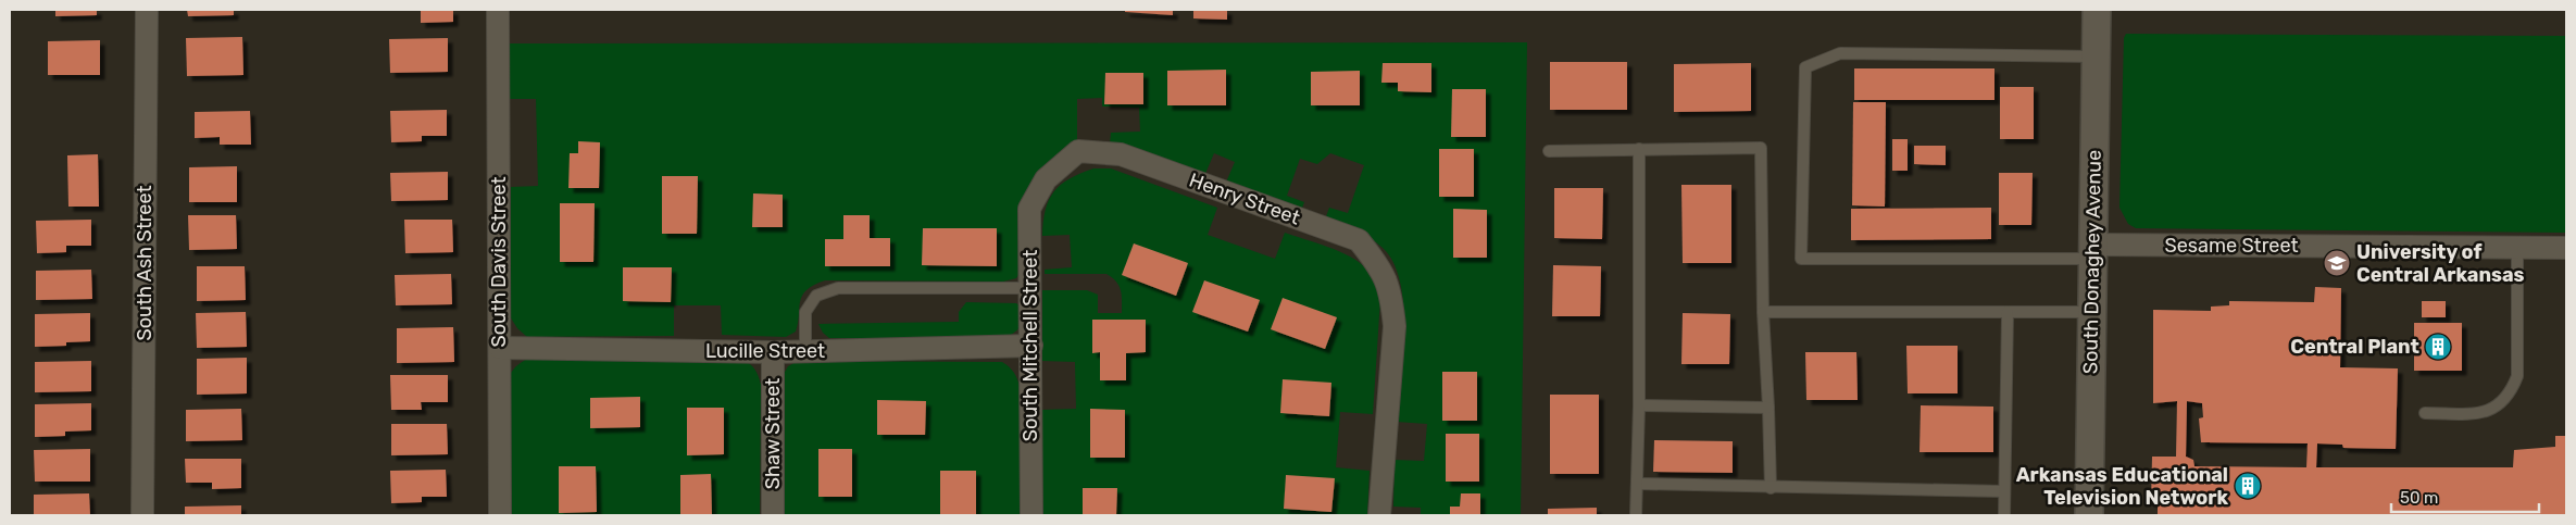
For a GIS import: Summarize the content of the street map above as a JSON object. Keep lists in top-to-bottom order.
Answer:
{
  "streets": {
    "street": [
      "Henry Street",
      "Sesame Street",
      "South Davis Street",
      "South Donaghey Avenue",
      "South Ash Street",
      "South Mitchell Street",
      "Lucille Street",
      "Shaw Street"
    ]
  },
  "crossings": [
    ["Henry Street", "South Mitchell Street"],
    ["Sesame Street", "South Donaghey Avenue"],
    ["South Davis Street", "Lucille Street"],
    ["South Mitchell Street", "Lucille Street"],
    ["Lucille Street", "Shaw Street"]
  ],
  "places": {
    "school or university": ["University of Central Arkansas"],
    "building": ["Central Plant", "Arkansas Educational Television Network"]
  },
  "scale_bar": "50 m"
}
